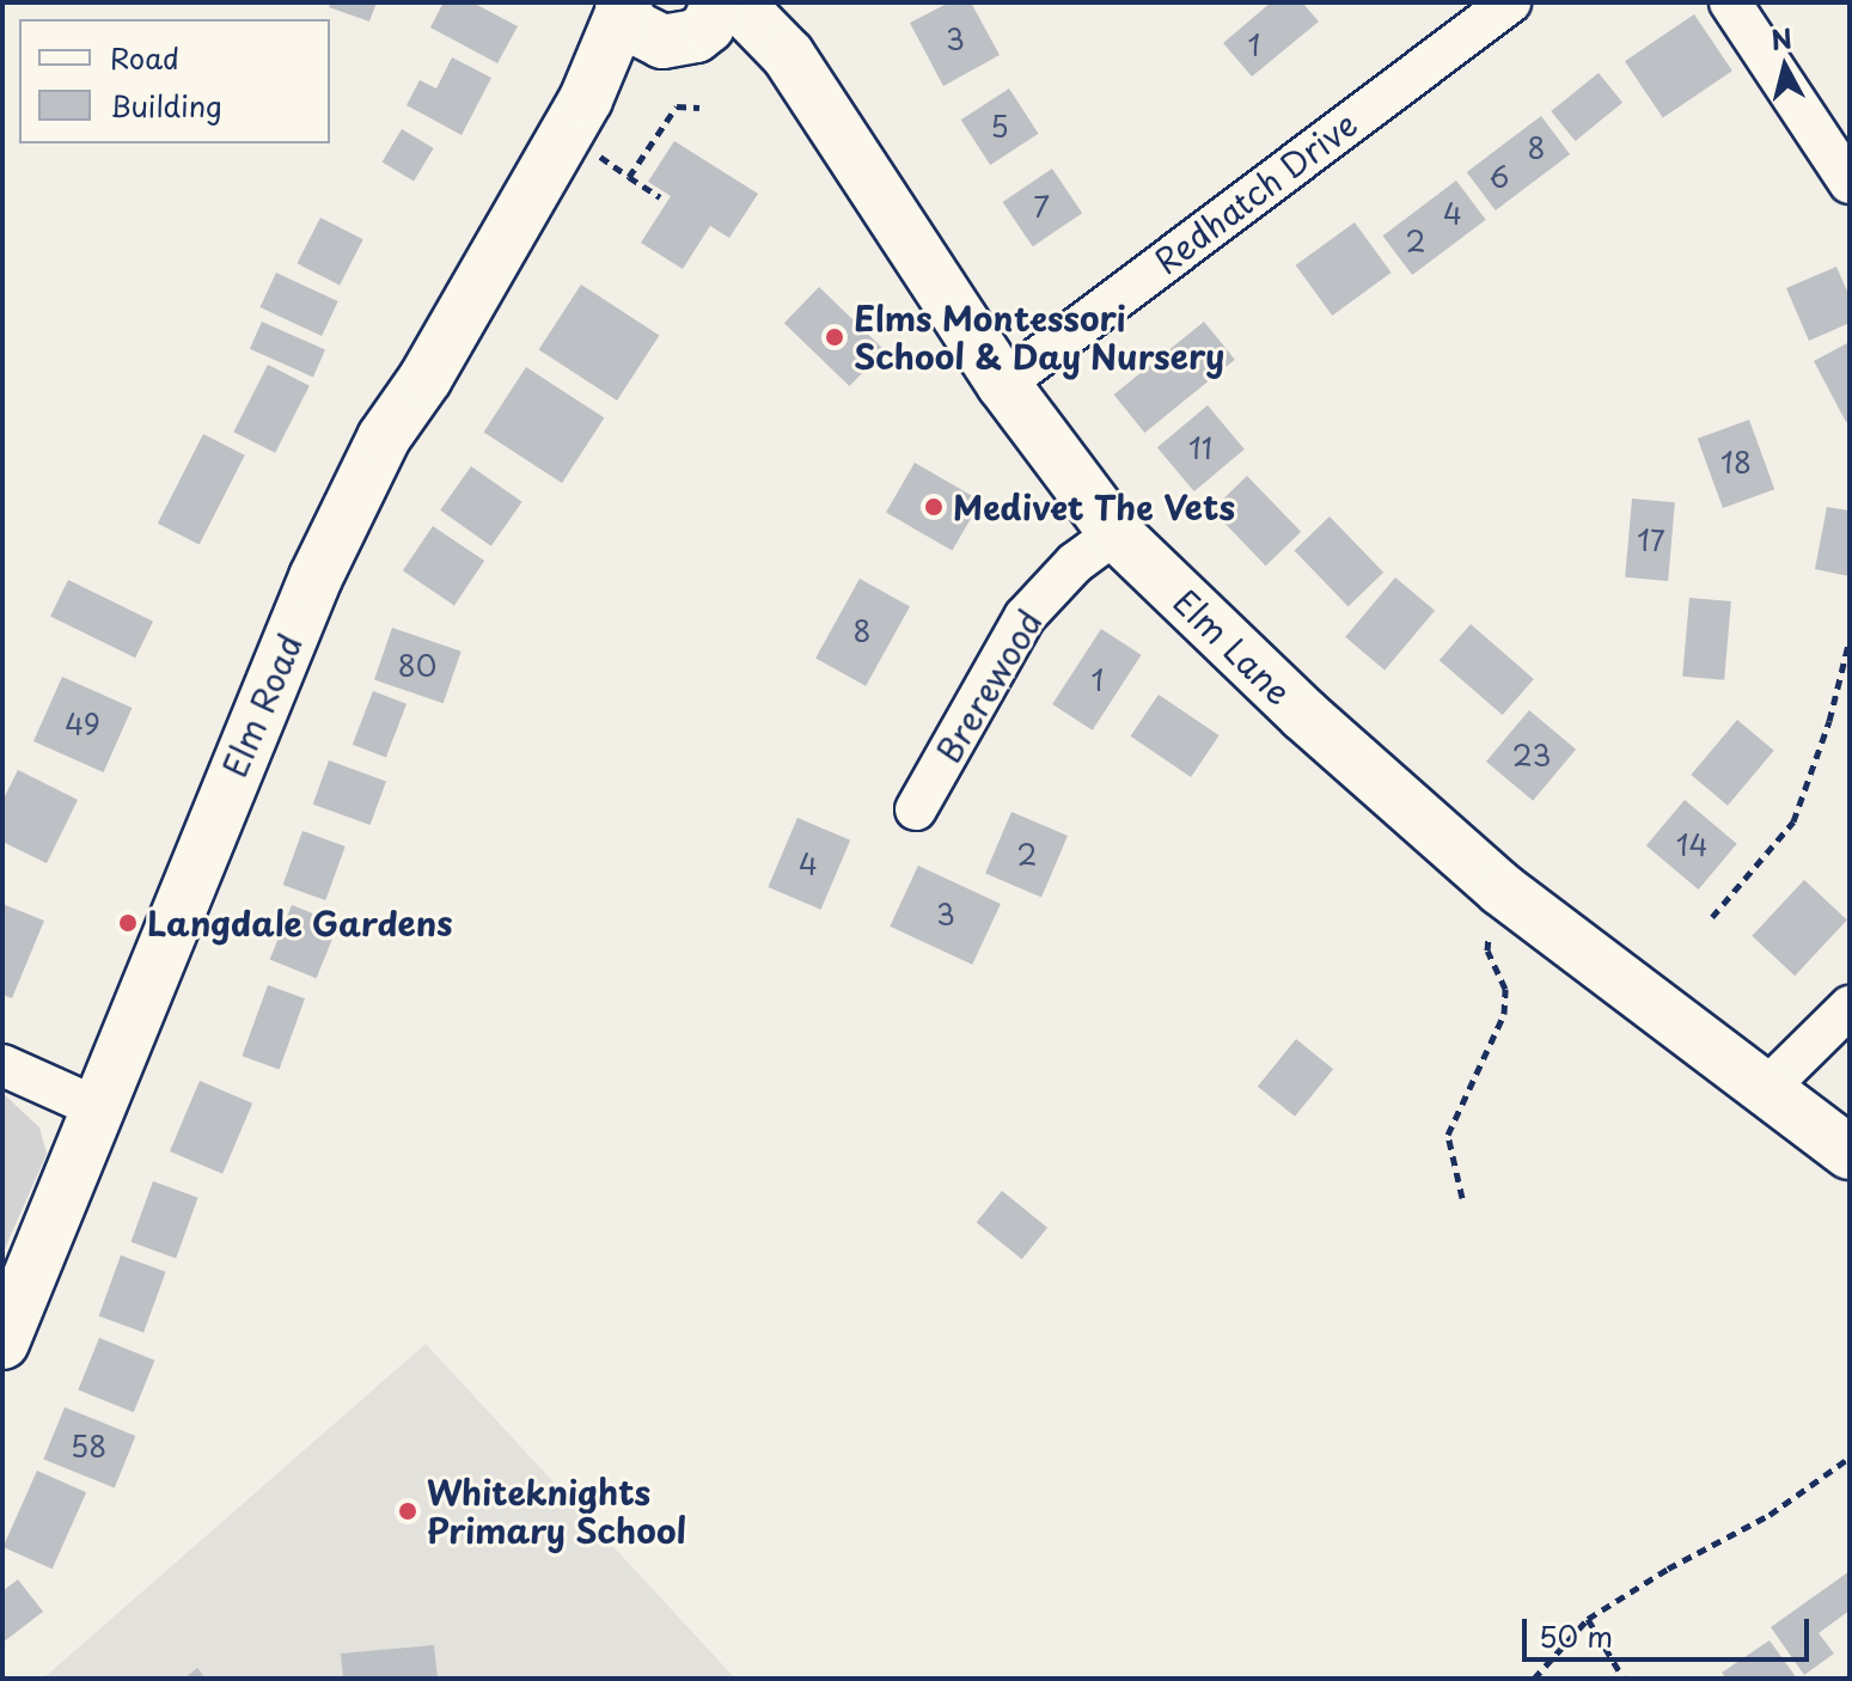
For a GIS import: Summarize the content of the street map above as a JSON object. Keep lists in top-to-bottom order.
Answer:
{
  "streets": {
    "street": [
      "Redhatch Drive",
      "Elm Lane",
      "Brerewood",
      "Elm Road"
    ]
  },
  "crossings": [
    ["Redhatch Drive", "Elm Lane"],
    ["Elm Lane", "Brerewood"],
    ["Elm Lane", "Elm Road"]
  ],
  "places": [
    "Elms Montessori School & Day Nursery",
    "Medivet The Vets",
    "Langdale Gardens",
    "Whiteknights Primary School"
  ],
  "house_numbers": [
    "3",
    "1",
    "5",
    "8",
    "6",
    "7",
    "4",
    "2",
    "11",
    "18",
    "17",
    "8",
    "80",
    "1",
    "49",
    "23",
    "14",
    "2",
    "4",
    "3",
    "58"
  ],
  "legend": ["Road", "Building"],
  "scale_bar": "50 m",
  "north": "top"
}
